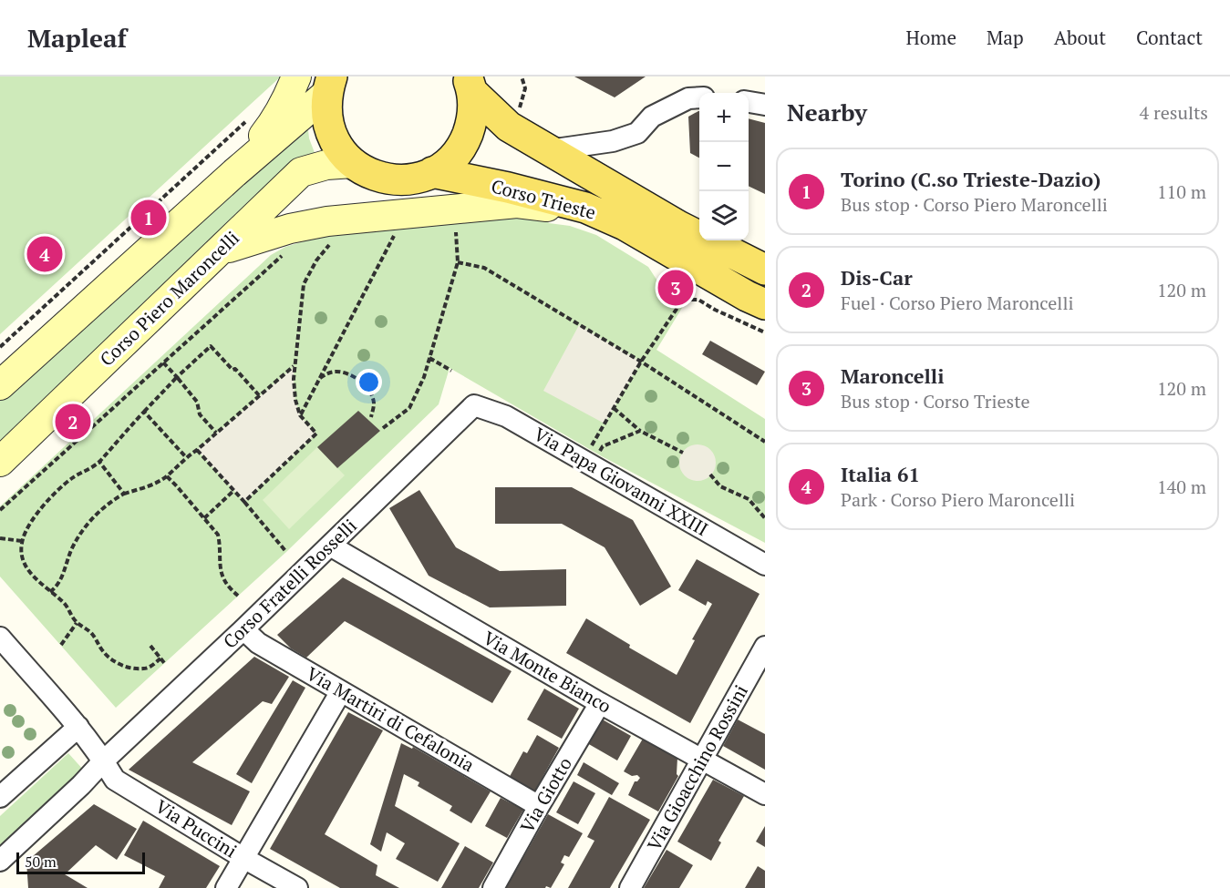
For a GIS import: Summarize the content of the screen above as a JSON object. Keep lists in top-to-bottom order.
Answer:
{
  "streets": {
    "main road": ["Corso Trieste", "Corso Piero Maroncelli"],
    "street": [
      "Via Papa Giovanni XXIII",
      "Corso Fratelli Rosselli",
      "Via Monte Bianco",
      "Via Martiri di Cefalonia",
      "Via Gioacchino Rossini",
      "Via Giotto",
      "Via Puccini"
    ]
  },
  "crossings": [
    ["Via Papa Giovanni XXIII", "Corso Fratelli Rosselli"],
    ["Corso Fratelli Rosselli", "Via Monte Bianco"],
    ["Corso Fratelli Rosselli", "Via Martiri di Cefalonia"],
    ["Corso Fratelli Rosselli", "Via Puccini"],
    ["Via Monte Bianco", "Via Gioacchino Rossini"],
    ["Via Monte Bianco", "Via Giotto"],
    ["Via Martiri di Cefalonia", "Via Giotto"]
  ],
  "scale_bar": "50 m",
  "page": {
    "header": "Mapleaf",
    "nav": [
      "Home",
      "Map",
      "About",
      "Contact"
    ],
    "heading": ["Nearby", "4 results"],
    "map_buttons": ["+", "−"],
    "list": [
      {
        "mark": "1",
        "name": "Torino (C.so Trieste-Dazio)",
        "note": "Bus stop · Corso Piero Maroncelli",
        "value": "110 m"
      },
      {
        "mark": "2",
        "name": "Dis-Car",
        "note": "Fuel · Corso Piero Maroncelli",
        "value": "120 m"
      },
      {
        "mark": "3",
        "name": "Maroncelli",
        "note": "Bus stop · Corso Trieste",
        "value": "120 m"
      },
      {
        "mark": "4",
        "name": "Italia 61",
        "note": "Park · Corso Piero Maroncelli",
        "value": "140 m"
      }
    ],
    "pins": [
      "1",
      "4",
      "3",
      "2"
    ],
    "scale": "50 m"
  }
}
